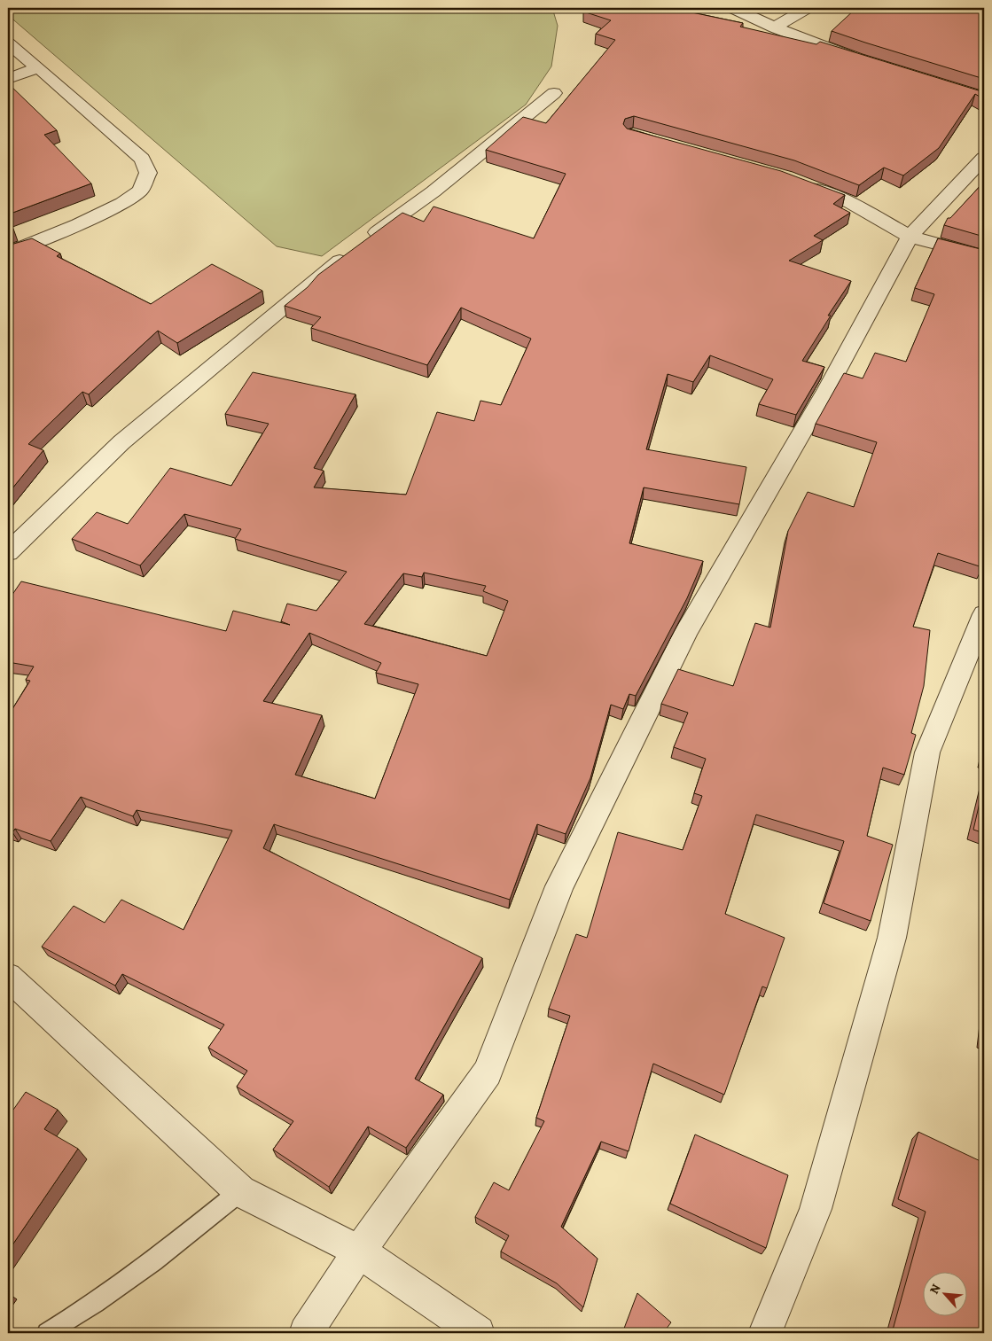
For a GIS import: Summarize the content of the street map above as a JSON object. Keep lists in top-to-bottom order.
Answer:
{
  "north": "top left"
}
